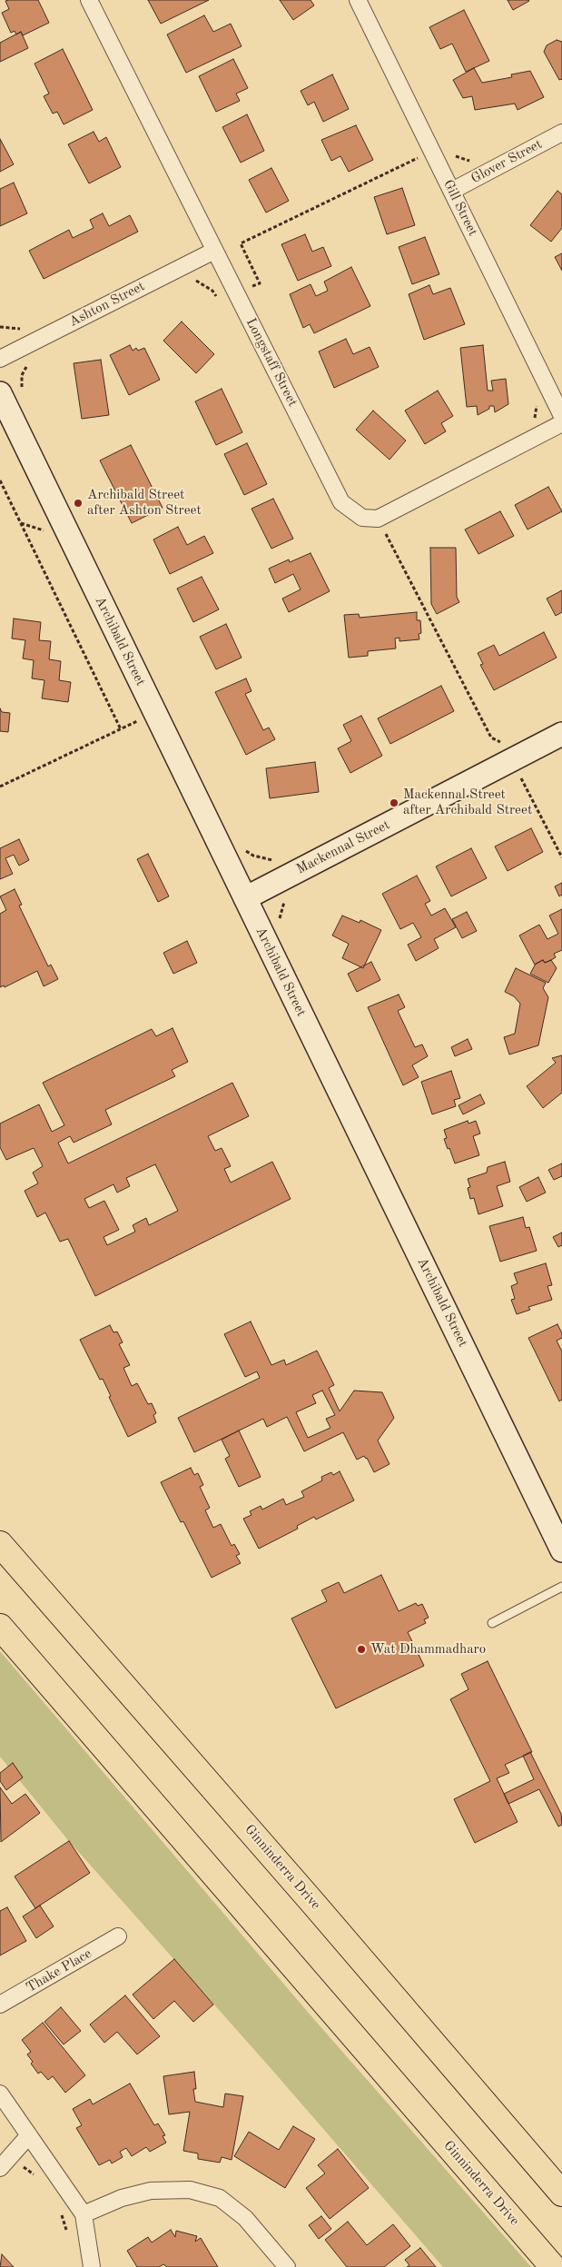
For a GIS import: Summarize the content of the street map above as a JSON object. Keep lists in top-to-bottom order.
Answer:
{
  "streets": {
    "main road": ["Ginninderra Drive"],
    "street": [
      "Glover Street",
      "Gill Street",
      "Ashton Street",
      "Longstaff Street",
      "Archibald Street",
      "Mackennal Street",
      "Thake Place"
    ]
  },
  "crossings": [
    ["Glover Street", "Gill Street"],
    ["Ashton Street", "Longstaff Street"],
    ["Archibald Street", "Mackennal Street"]
  ],
  "places": ["Archibald Street after Ashton Street", "Mackennal Street after Archibald Street", "Wat Dhammadharo"]
}
